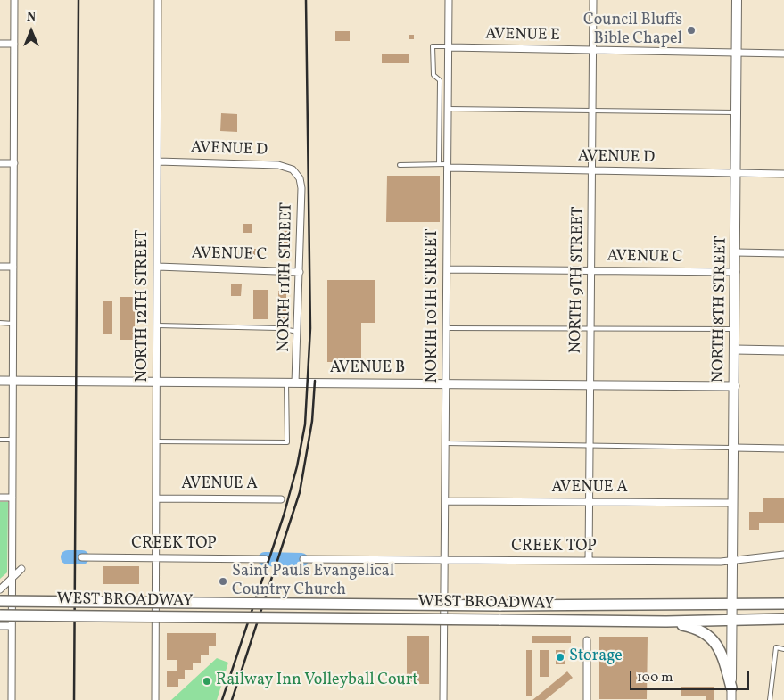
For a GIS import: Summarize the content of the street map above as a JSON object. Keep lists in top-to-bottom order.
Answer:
{
  "streets": {
    "main road": ["NORTH 8TH STREET", "WEST BROADWAY"],
    "street": [
      "AVENUE E",
      "AVENUE D",
      "AVENUE C",
      "NORTH 11TH STREET",
      "NORTH 9TH STREET",
      "NORTH 12TH STREET",
      "NORTH 10TH STREET",
      "AVENUE B",
      "AVENUE A",
      "CREEK TOP"
    ]
  },
  "crossings": [
    ["AVENUE E", "NORTH 9TH STREET"],
    ["AVENUE E", "NORTH 10TH STREET"],
    ["AVENUE E", "NORTH 8TH STREET"],
    ["AVENUE D", "NORTH 11TH STREET"],
    ["AVENUE D", "NORTH 9TH STREET"],
    ["AVENUE D", "NORTH 12TH STREET"],
    ["AVENUE D", "NORTH 10TH STREET"],
    ["AVENUE D", "NORTH 8TH STREET"],
    ["AVENUE C", "NORTH 11TH STREET"],
    ["AVENUE C", "NORTH 9TH STREET"],
    ["AVENUE C", "NORTH 12TH STREET"],
    ["AVENUE C", "NORTH 10TH STREET"],
    ["AVENUE C", "NORTH 8TH STREET"],
    ["NORTH 11TH STREET", "AVENUE B"],
    ["NORTH 9TH STREET", "AVENUE B"],
    ["NORTH 9TH STREET", "AVENUE A"],
    ["NORTH 9TH STREET", "CREEK TOP"],
    ["NORTH 12TH STREET", "AVENUE B"],
    ["NORTH 12TH STREET", "AVENUE A"],
    ["NORTH 12TH STREET", "CREEK TOP"],
    ["NORTH 10TH STREET", "AVENUE B"],
    ["NORTH 10TH STREET", "AVENUE A"],
    ["NORTH 10TH STREET", "CREEK TOP"],
    ["NORTH 8TH STREET", "AVENUE B"],
    ["NORTH 8TH STREET", "AVENUE A"],
    ["NORTH 8TH STREET", "CREEK TOP"],
    ["NORTH 8TH STREET", "WEST BROADWAY"]
  ],
  "places": [
    "Council Bluffs Bible Chapel",
    "Saint Pauls Evangelical Country Church",
    "Storage",
    "Railway Inn Volleyball Court"
  ],
  "scale_bar": "100 m",
  "north": "top"
}
